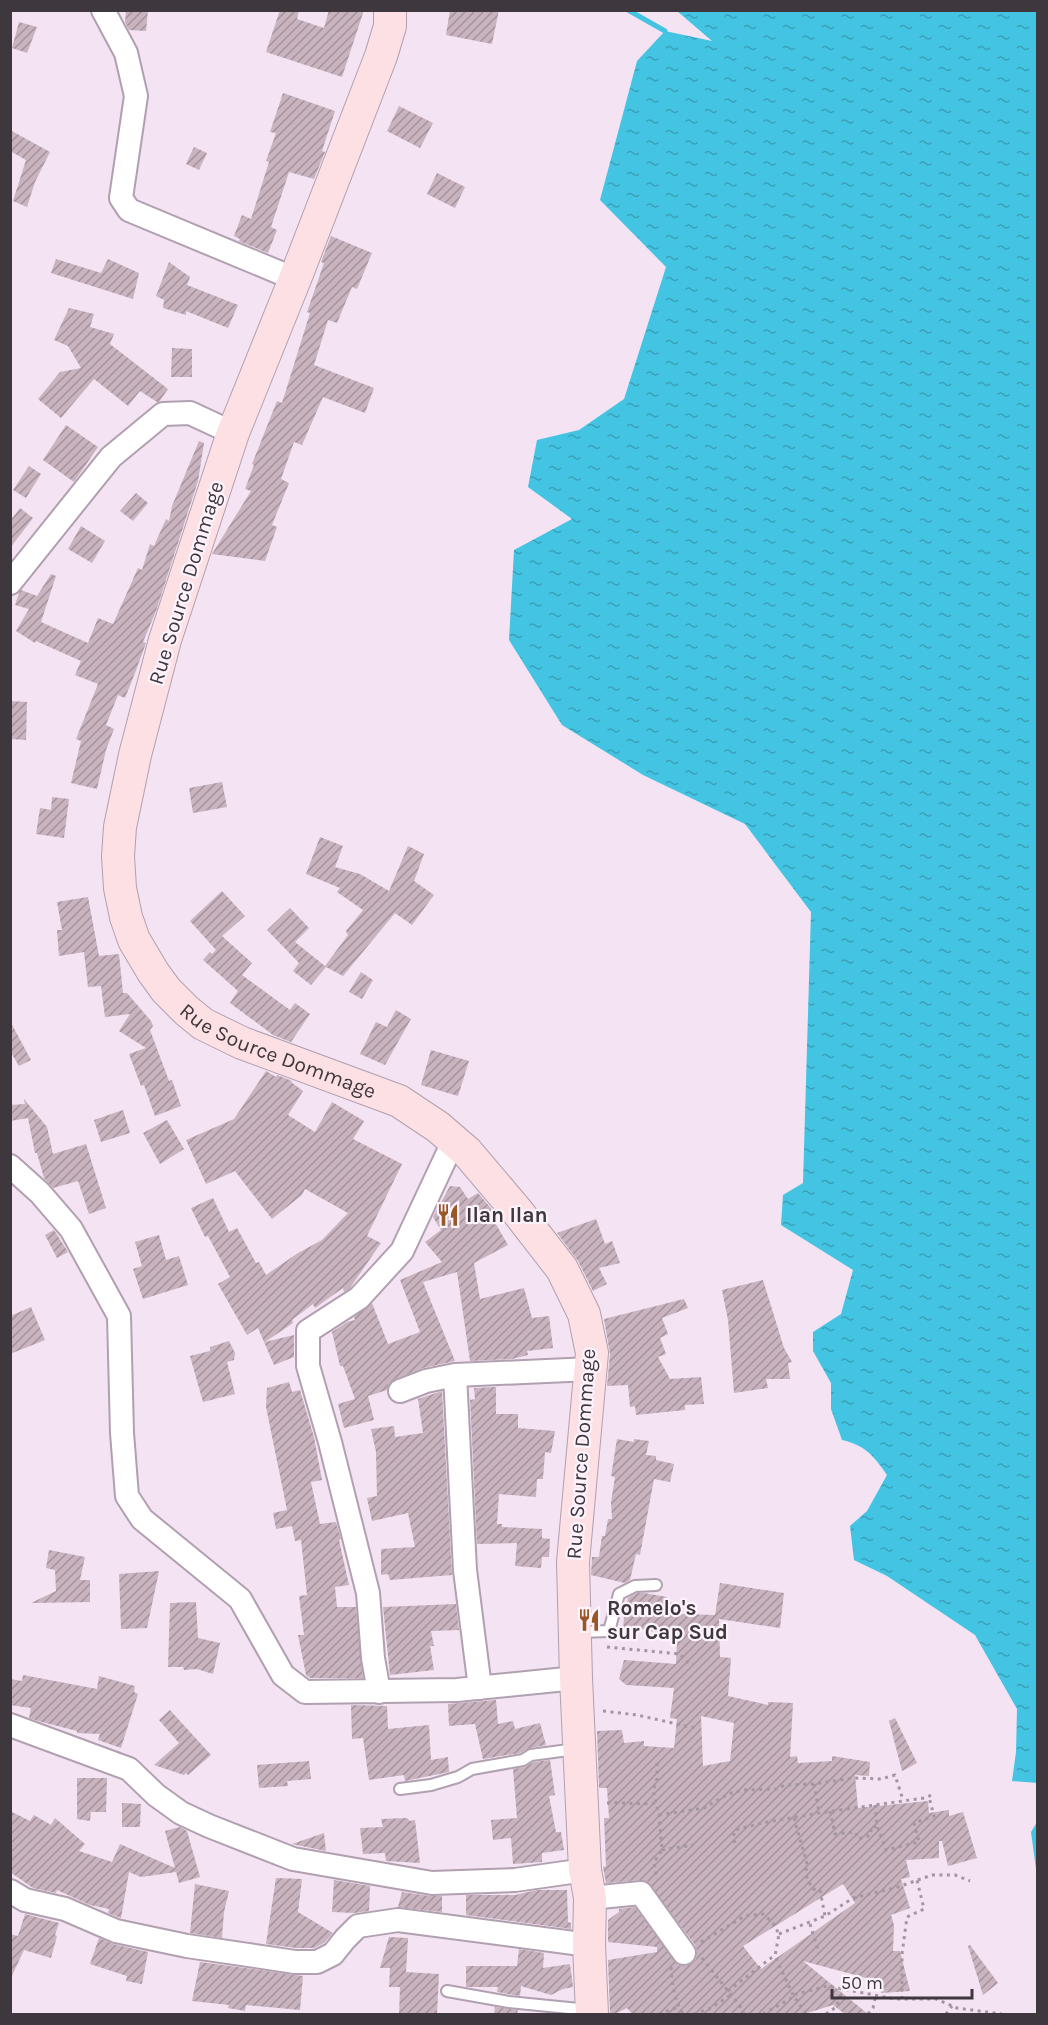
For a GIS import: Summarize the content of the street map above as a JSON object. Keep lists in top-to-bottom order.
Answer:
{
  "streets": {
    "main road": ["Rue Source Dommage"]
  },
  "places": {
    "restaurant": ["Ilan Ilan", "Romelo's sur Cap Sud"]
  },
  "scale_bar": "50 m"
}
